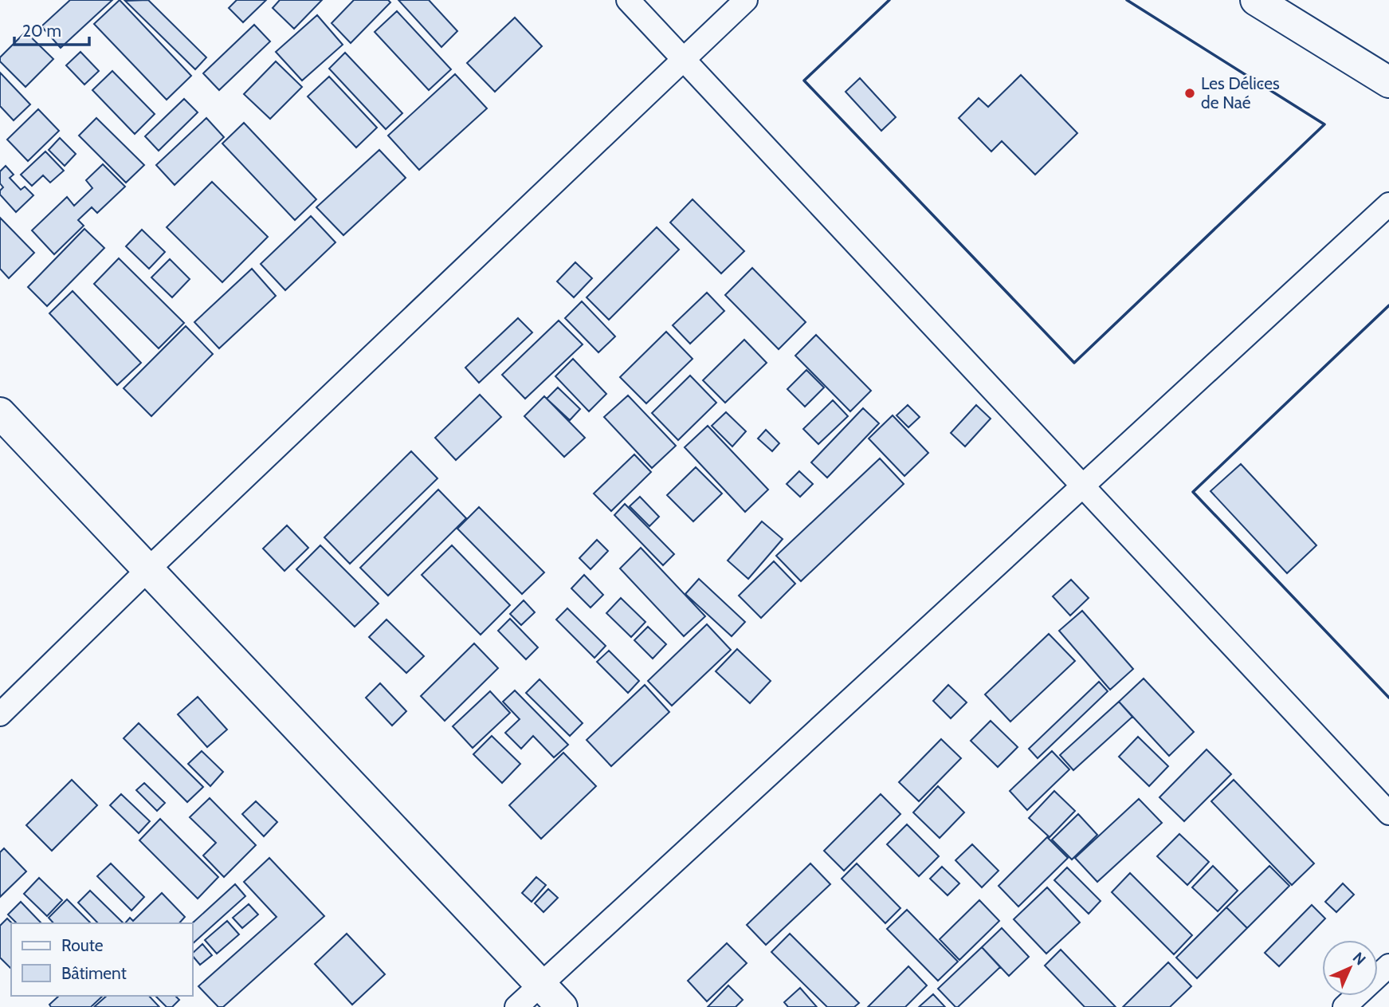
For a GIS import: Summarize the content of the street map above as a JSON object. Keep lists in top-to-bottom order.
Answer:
{
  "places": ["Les Délices de Naé"],
  "legend": ["Route", "Bâtiment"],
  "scale_bar": "20 m",
  "north": "top right"
}
